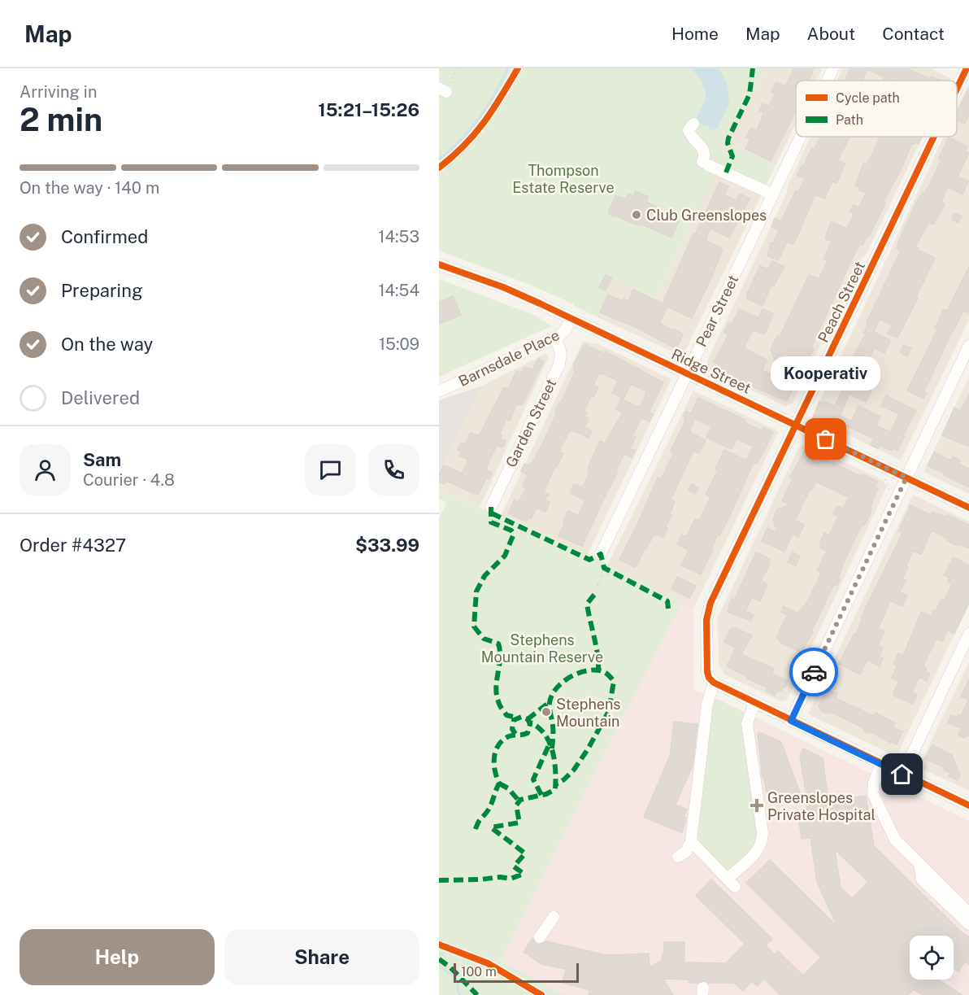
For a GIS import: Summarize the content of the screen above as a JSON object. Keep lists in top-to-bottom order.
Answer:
{
  "streets": {
    "street": [
      "Peach Street",
      "Pear Street",
      "Barnsdale Place",
      "Ridge Street",
      "Garden Street"
    ]
  },
  "crossings": [
    ["Peach Street", "Ridge Street"],
    ["Pear Street", "Ridge Street"],
    ["Barnsdale Place", "Ridge Street"],
    ["Barnsdale Place", "Garden Street"]
  ],
  "parks": ["Thompson Estate Reserve", "Stephens Mountain Reserve"],
  "places": {
    "other": ["Club Greenslopes", "Kooperativ", "Stephens Mountain"],
    "health": ["Greenslopes Private Hospital"]
  },
  "legend": ["Cycle path", "Path"],
  "scale_bar": "100 m",
  "page": {
    "header": "Map",
    "nav": [
      "Home",
      "Map",
      "About",
      "Contact"
    ],
    "heading": ["2 min", "Arriving in", "15:21–15:26"],
    "panel": [
      "Sam",
      "Courier · 4.8",
      "Order #4327",
      "$33.99"
    ],
    "bar": "On the way · 140 m",
    "list": [
      ["Confirmed", "14:53"],
      ["Preparing", "14:54"],
      ["On the way", "15:09"],
      "Delivered"
    ],
    "bubble": "Kooperativ",
    "buttons": ["Help", "Share"],
    "scale": "100 m"
  }
}
